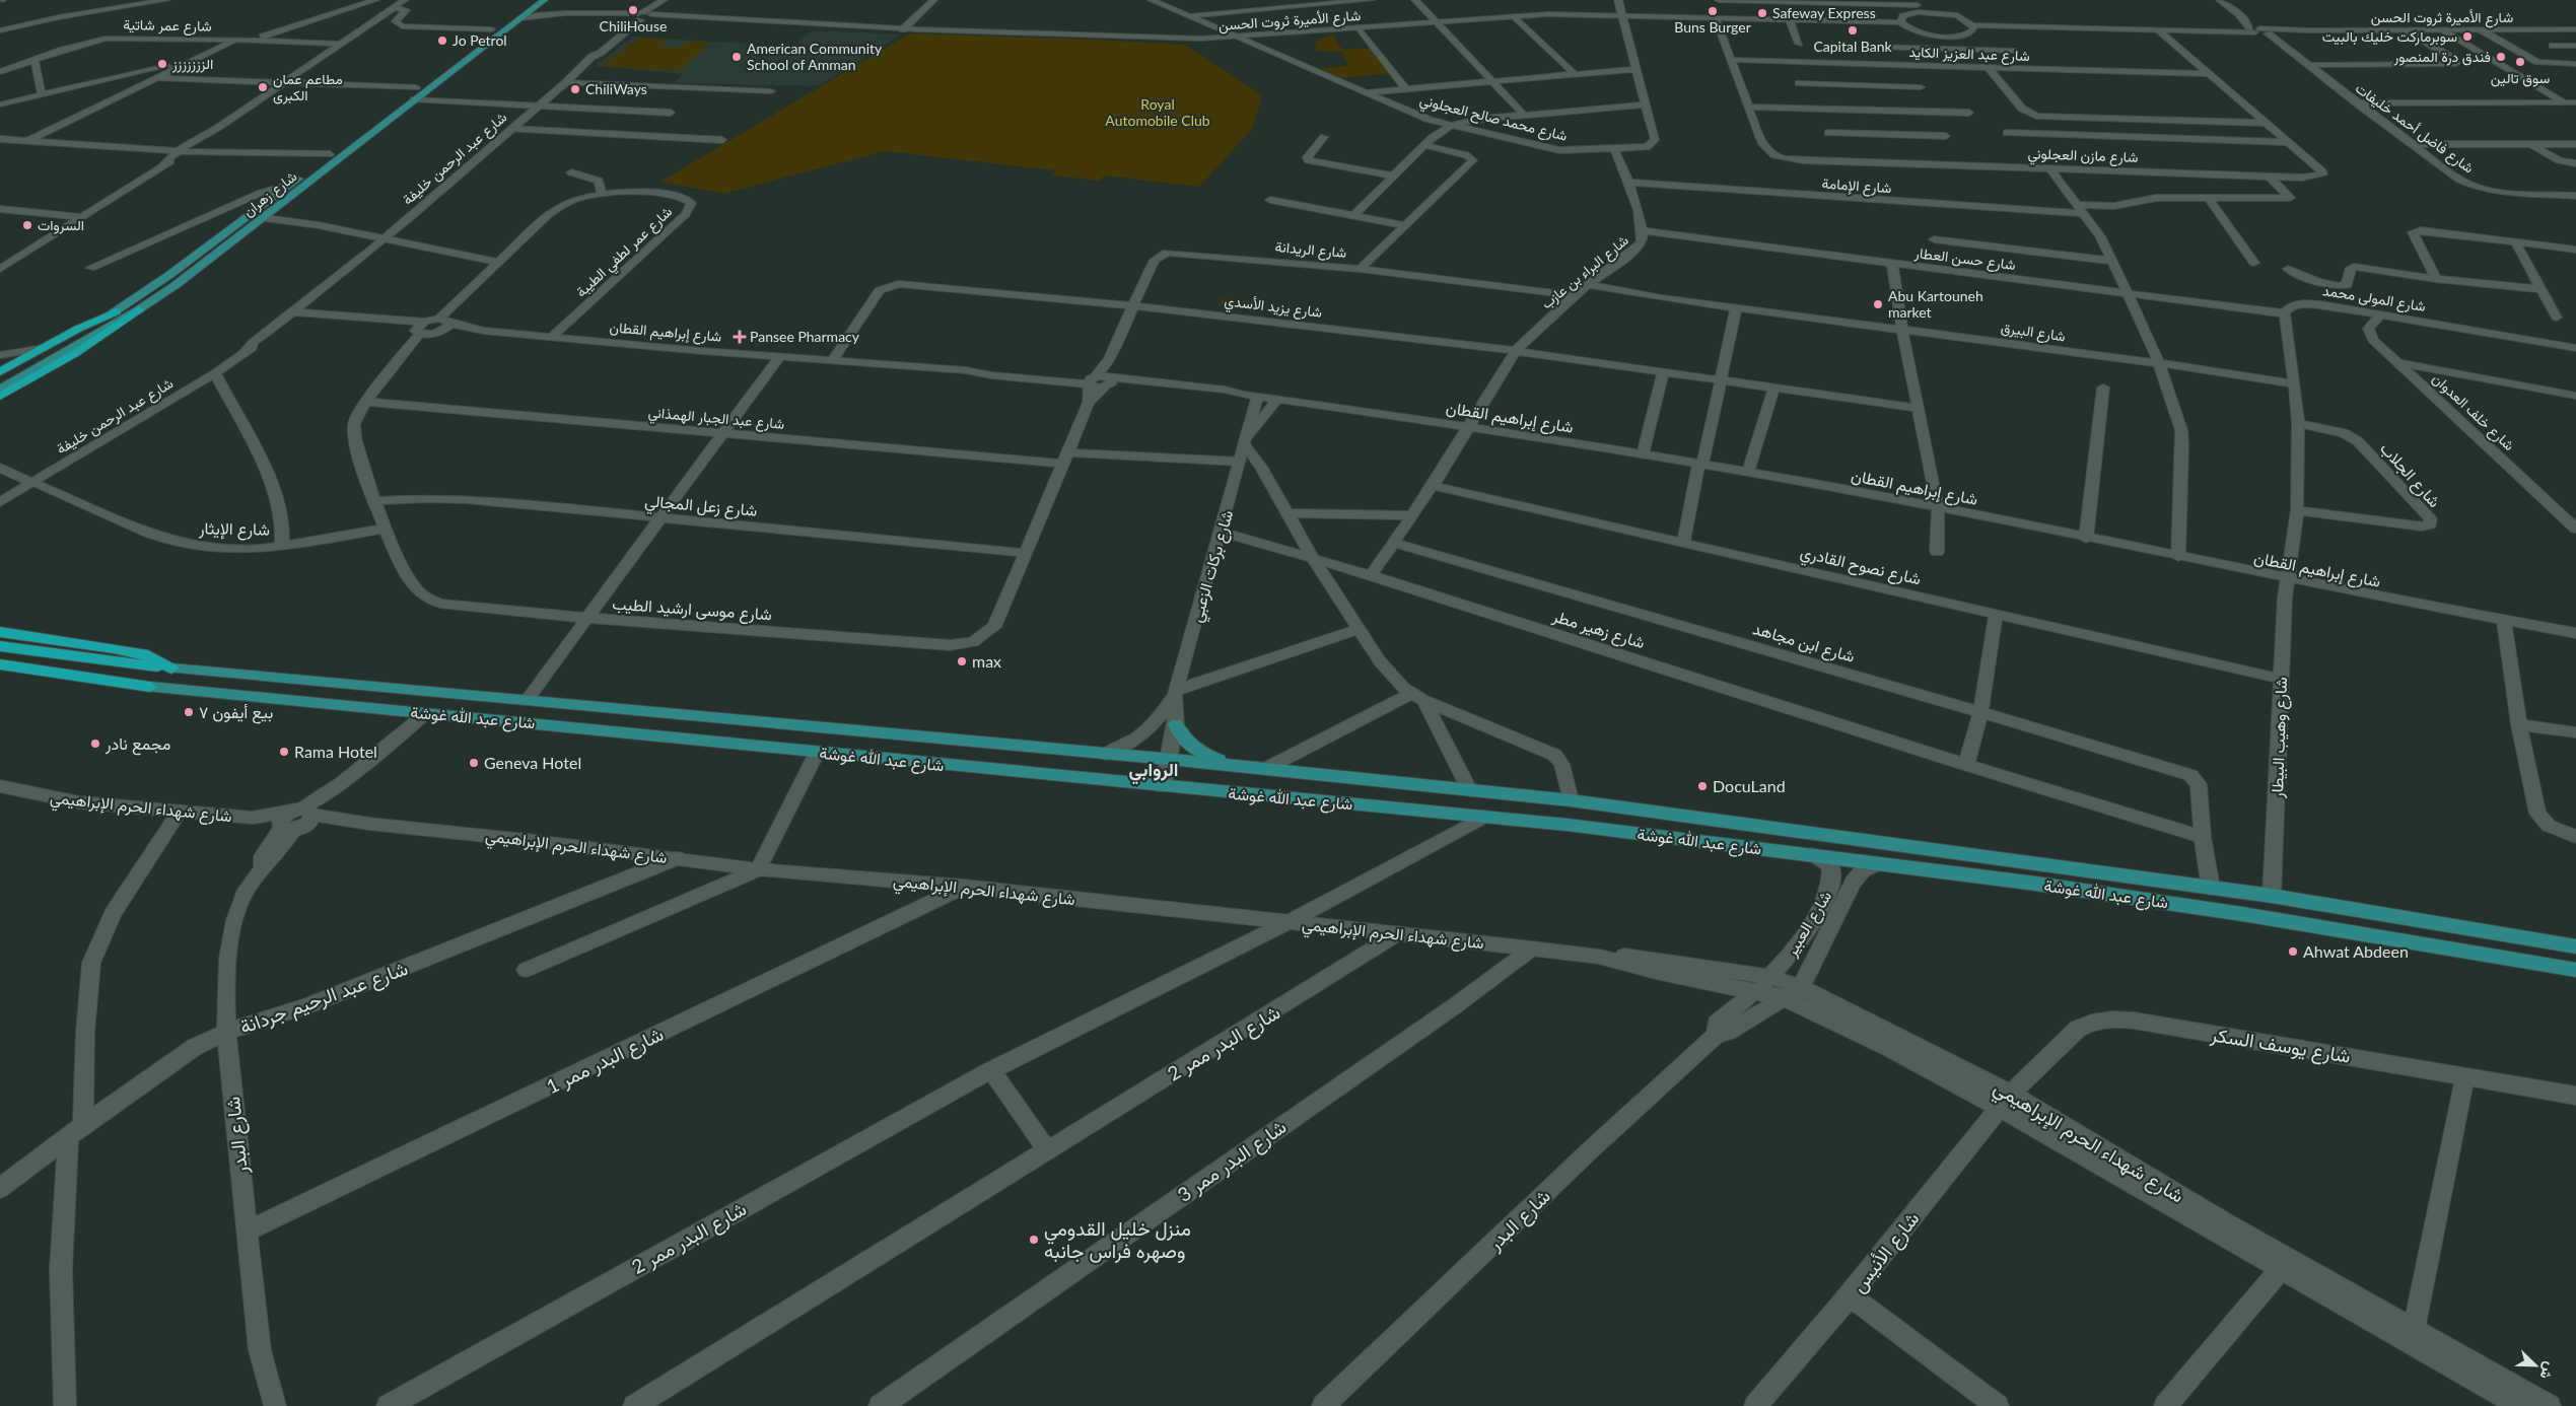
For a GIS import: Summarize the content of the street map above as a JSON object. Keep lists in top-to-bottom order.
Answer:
{
  "streets": {
    "highway": ["شارع عبد الله غوشة"],
    "main road": ["شارع زهران"],
    "street": [
      "شارع الأميرة ثروت الحسن",
      "شارع عمر شاتية",
      "شارع عبد العزيز الكايد",
      "شارع محمد صالح العجلوني",
      "شارع فاضل أحمد خليفات",
      "شارع مازن العجلوني",
      "شارع عبد الرحمن خليفة",
      "شارع الإمامة",
      "شارع الريدانة",
      "شارع عمر لطفي الطيبة",
      "شارع حسن العطار",
      "شارع البراء بن عازب",
      "شارع المولى محمد",
      "شارع يزيد الأسدي",
      "شارع إبراهيم القطان",
      "شارع البيرق",
      "شارع خلف العدوان",
      "شارع عبد الجبار الهمذاني",
      "شارع الجلاب",
      "شارع زعل المجالي",
      "شارع الإيثار",
      "شارع نصوح القادري",
      "شارع بركات الزعبي",
      "شارع موسى ارشيد الطيب",
      "شارع زهير مطر",
      "شارع ابن مجاهد",
      "شارع وهيب البيطار",
      "شارع شهداء الحرم الإبراهيمي",
      "شارع العبير",
      "شارع عبد الرحيم جردانة",
      "شارع البدر ممر 2",
      "شارع يوسف السكر",
      "شارع البدر ممر 1",
      "شارع البدر",
      "شارع البدر ممر 3",
      "شارع الأنيس"
    ]
  },
  "crossings": [
    ["شارع الأميرة ثروت الحسن", "شارع محمد صالح العجلوني"],
    ["شارع الأميرة ثروت الحسن", "شارع فاضل أحمد خليفات"],
    ["شارع الأميرة ثروت الحسن", "شارع مازن العجلوني"],
    ["شارع الأميرة ثروت الحسن", "شارع عبد الرحمن خليفة"],
    ["شارع الأميرة ثروت الحسن", "شارع زهران"],
    ["شارع عبد العزيز الكايد", "شارع مازن العجلوني"],
    ["شارع محمد صالح العجلوني", "شارع البراء بن عازب"],
    ["شارع مازن العجلوني", "شارع الإمامة"],
    ["شارع عبد الرحمن خليفة", "شارع الإيثار"],
    ["شارع الإمامة", "شارع البراء بن عازب"],
    ["شارع الريدانة", "شارع البراء بن عازب"],
    ["شارع الريدانة", "شارع يزيد الأسدي"],
    ["شارع الريدانة", "شارع إبراهيم القطان"],
    ["شارع الريدانة", "شارع موسى ارشيد الطيب"],
    ["شارع عمر لطفي الطيبة", "شارع إبراهيم القطان"],
    ["شارع حسن العطار", "شارع البراء بن عازب"],
    ["شارع حسن العطار", "شارع المولى محمد"],
    ["شارع البراء بن عازب", "شارع يزيد الأسدي"],
    ["شارع البراء بن عازب", "شارع إبراهيم القطان"],
    ["شارع البراء بن عازب", "شارع البيرق"],
    ["شارع البراء بن عازب", "شارع نصوح القادري"],
    ["شارع البراء بن عازب", "شارع زهير مطر"],
    ["شارع البراء بن عازب", "شارع ابن مجاهد"],
    ["شارع المولى محمد", "شارع خلف العدوان"],
    ["شارع يزيد الأسدي", "شارع إبراهيم القطان"],
    ["شارع إبراهيم القطان", "شارع بركات الزعبي"],
    ["شارع إبراهيم القطان", "شارع موسى ارشيد الطيب"],
    ["شارع إبراهيم القطان", "شارع وهيب البيطار"],
    ["شارع عبد الجبار الهمذاني", "شارع بركات الزعبي"],
    ["شارع عبد الجبار الهمذاني", "شارع موسى ارشيد الطيب"],
    ["شارع زعل المجالي", "شارع موسى ارشيد الطيب"],
    ["شارع الإيثار", "شارع موسى ارشيد الطيب"],
    ["شارع نصوح القادري", "شارع وهيب البيطار"],
    ["شارع بركات الزعبي", "شارع زهير مطر"],
    ["شارع بركات الزعبي", "شارع عبد الله غوشة"],
    ["شارع زهير مطر", "شارع ابن مجاهد"],
    ["شارع عبد الله غوشة", "شارع وهيب البيطار"],
    ["شارع عبد الله غوشة", "شارع العبير"],
    ["شارع عبد الله غوشة", "شارع البدر ممر 2"],
    ["شارع شهداء الحرم الإبراهيمي", "شارع العبير"],
    ["شارع شهداء الحرم الإبراهيمي", "شارع عبد الرحيم جردانة"],
    ["شارع شهداء الحرم الإبراهيمي", "شارع البدر ممر 2"],
    ["شارع شهداء الحرم الإبراهيمي", "شارع يوسف السكر"],
    ["شارع شهداء الحرم الإبراهيمي", "شارع البدر ممر 1"],
    ["شارع شهداء الحرم الإبراهيمي", "شارع البدر"],
    ["شارع شهداء الحرم الإبراهيمي", "شارع البدر ممر 3"],
    ["شارع شهداء الحرم الإبراهيمي", "شارع الأنيس"],
    ["شارع العبير", "شارع البدر"],
    ["شارع عبد الرحيم جردانة", "شارع البدر"],
    ["شارع يوسف السكر", "شارع الأنيس"],
    ["شارع البدر ممر 1", "شارع البدر"]
  ],
  "districts": ["الروابي"],
  "parks": ["Royal Automobile Club"],
  "places": {
    "other": [
      "ChiliHouse",
      "Buns Burger",
      "Safeway Express",
      "Capital Bank",
      "سوبرماركت خليك بالبيت",
      "Jo Petrol",
      "American Community School of Amman",
      "فندق درة المنصور",
      "سوق تالين",
      "الززززززز",
      "مطاعم عمان الكبرى",
      "ChiliWays",
      "السروات",
      "Abu Kartouneh market",
      "max",
      "بيع أيفون ٧",
      "مجمع نادر",
      "Rama Hotel",
      "Geneva Hotel",
      "DocuLand",
      "Ahwat Abdeen",
      "منزل خليل القدومي وصهره فراس جانبه"
    ],
    "health": ["Pansee Pharmacy"]
  },
  "north": "bottom right"
}
